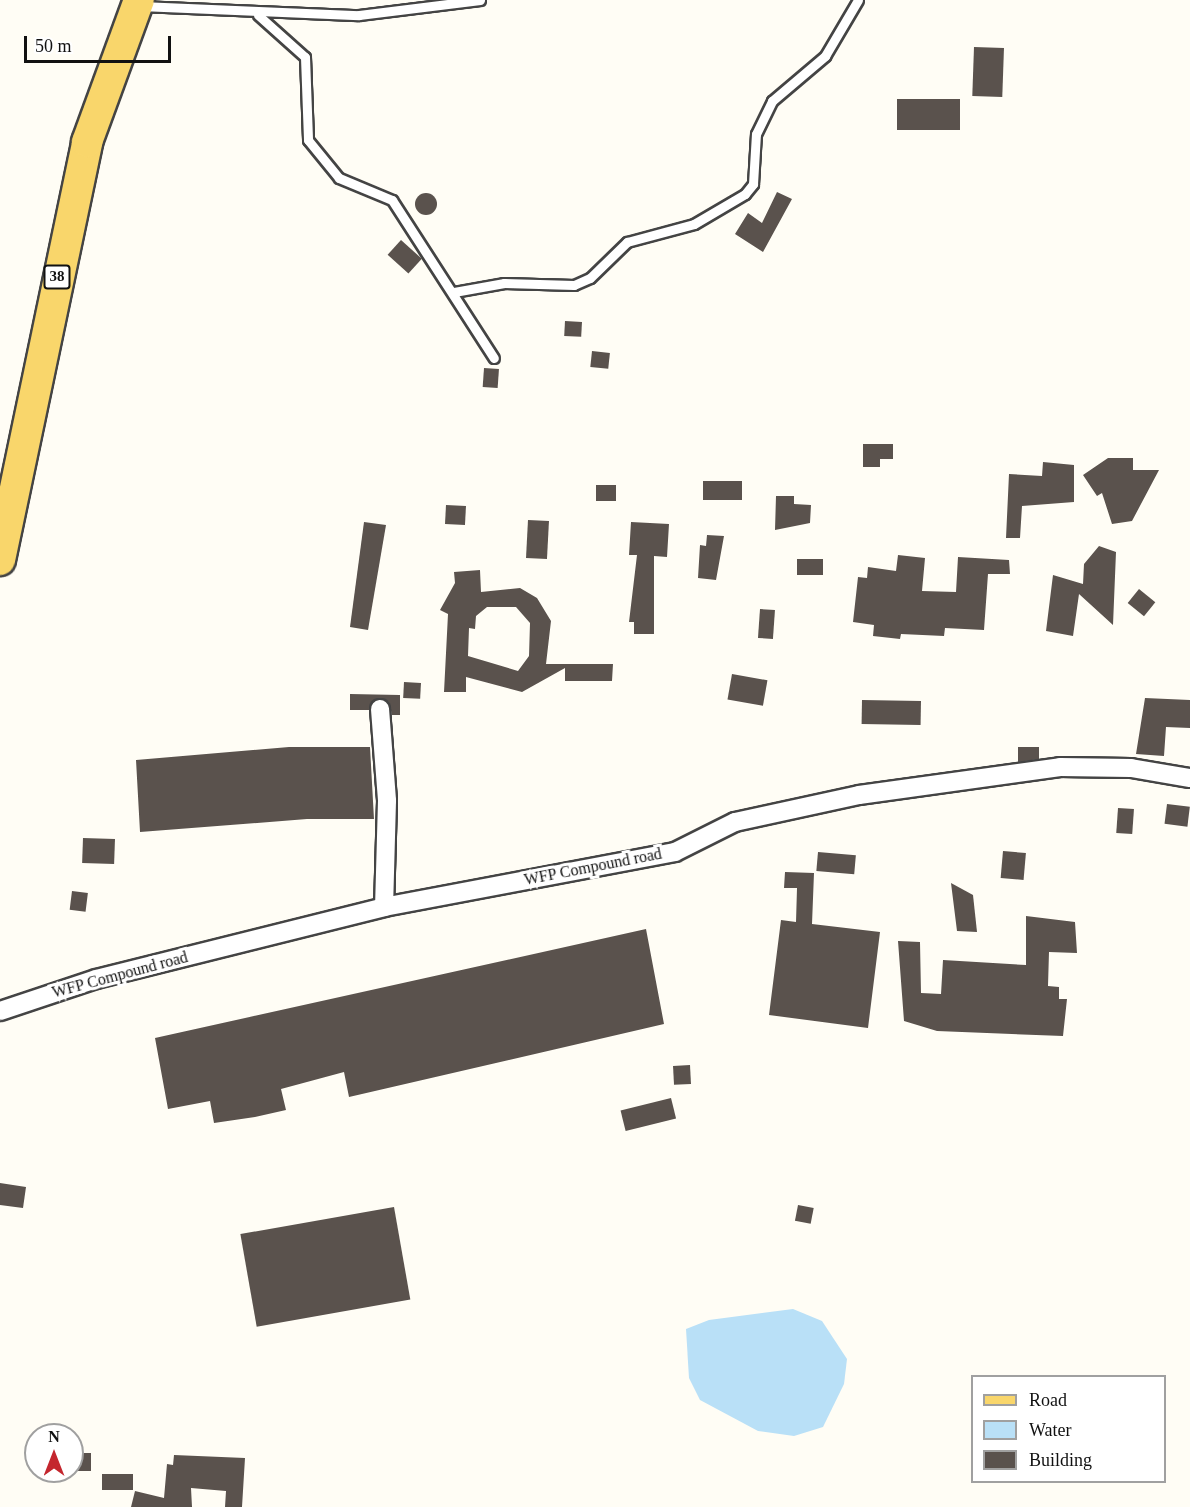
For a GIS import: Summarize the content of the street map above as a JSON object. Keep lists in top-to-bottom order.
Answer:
{
  "streets": {
    "main road": ["38"],
    "street": ["WFP Compound road"]
  },
  "legend": ["Road", "Water", "Building"],
  "scale_bar": "50 m",
  "north": "top"
}
